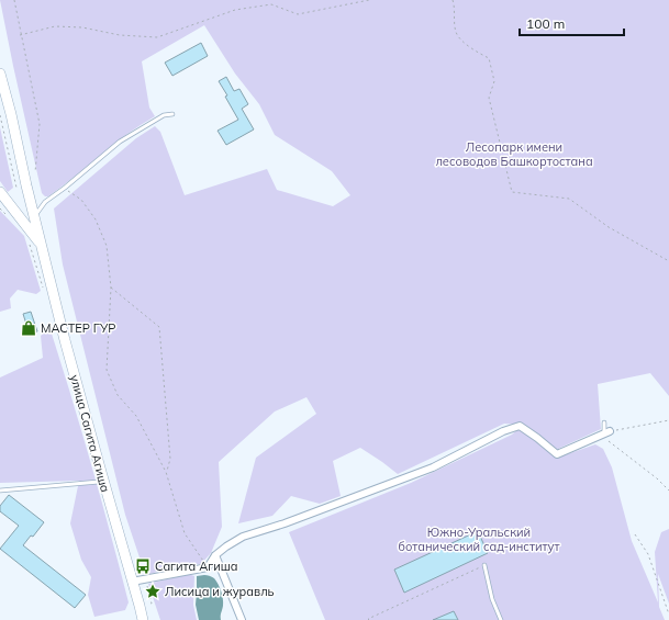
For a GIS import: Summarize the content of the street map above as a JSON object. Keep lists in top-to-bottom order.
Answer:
{
  "streets": {
    "main road": ["улица Сагита Агиша"]
  },
  "parks": ["Лесопарк имени лесоводов Башкортостана", "Южно-Уральский ботанический сад-институт"],
  "places": {
    "shop": ["МАСТЕР ГУР"],
    "bus stop": ["Сагита Агиша"],
    "place": ["Лисица и журавль"]
  },
  "scale_bar": "100 m"
}
